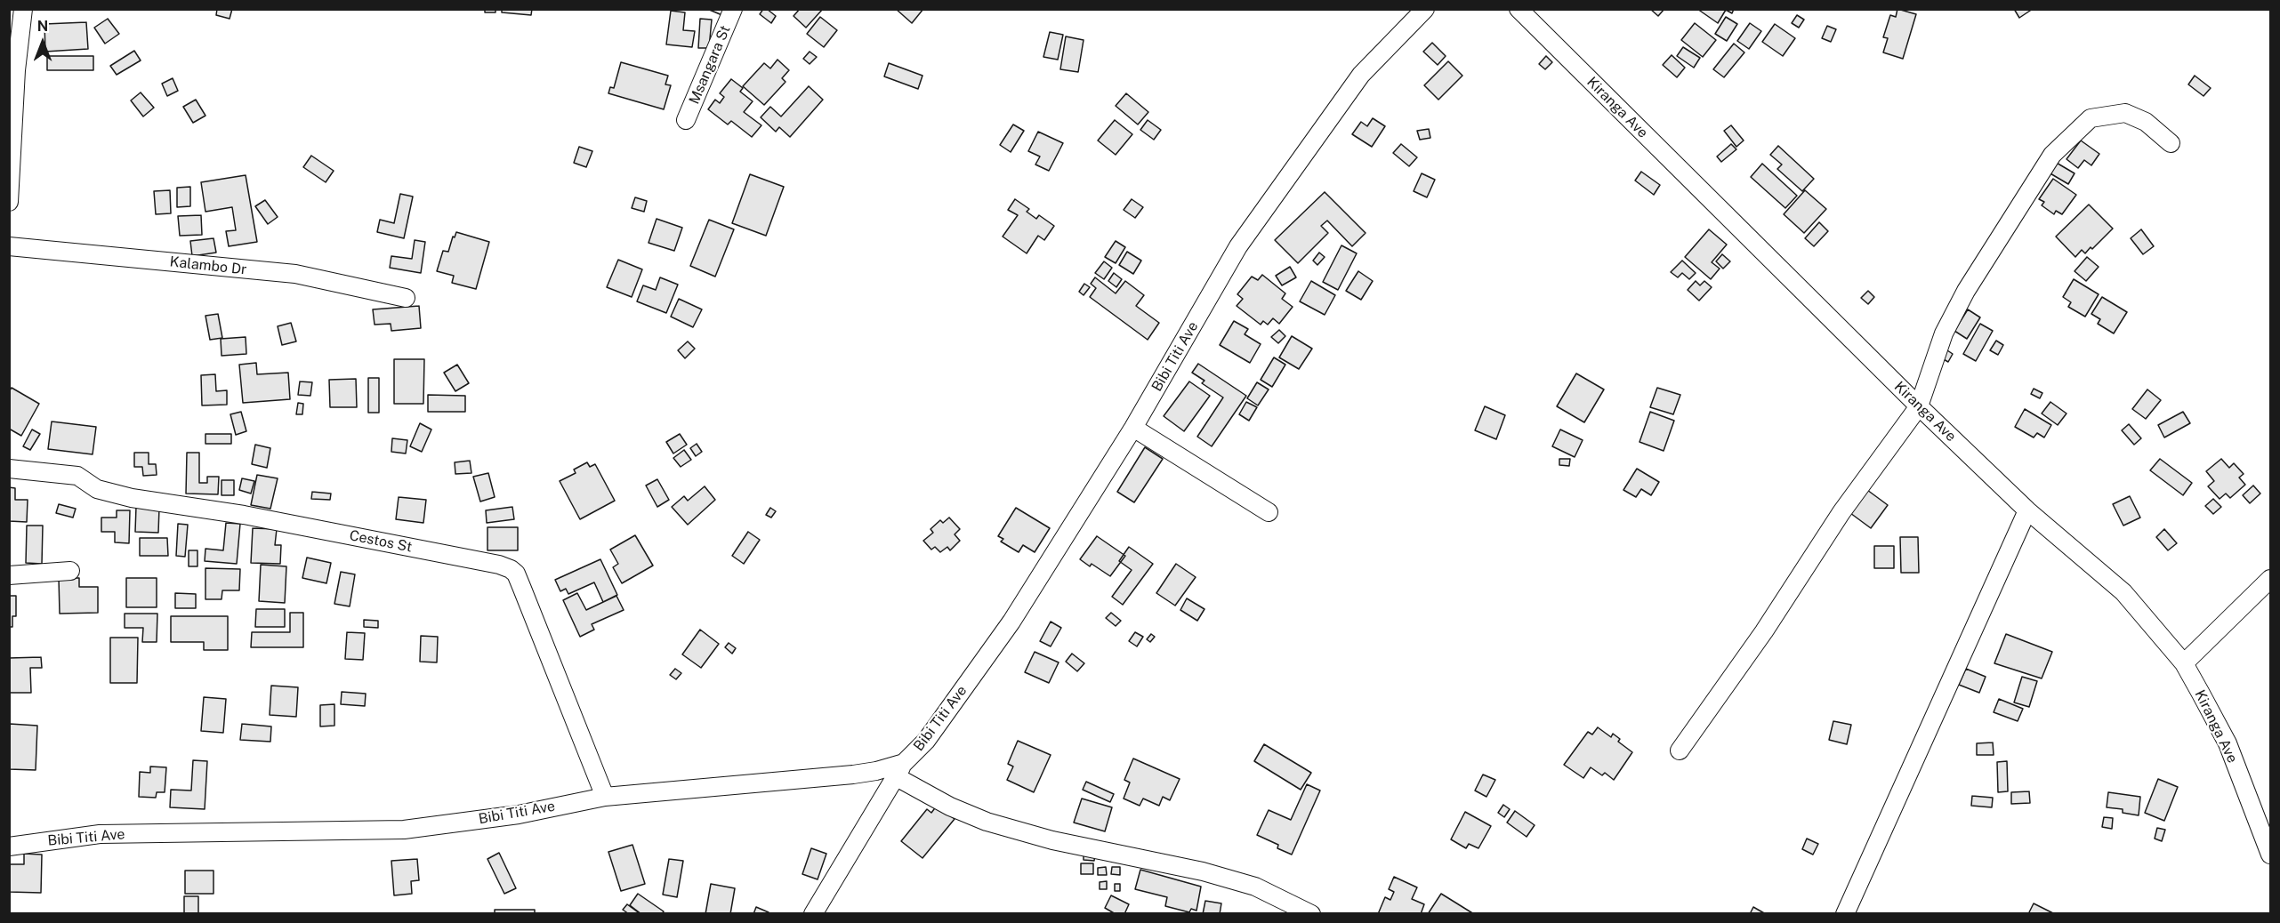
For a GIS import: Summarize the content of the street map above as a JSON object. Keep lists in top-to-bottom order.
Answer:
{
  "streets": {
    "street": [
      "Msangara St",
      "Kiranga Ave",
      "Kalambo Dr",
      "Bibi Titi Ave",
      "Cestos St"
    ]
  },
  "crossings": [
    ["Bibi Titi Ave", "Cestos St"]
  ],
  "north": "top"
}
